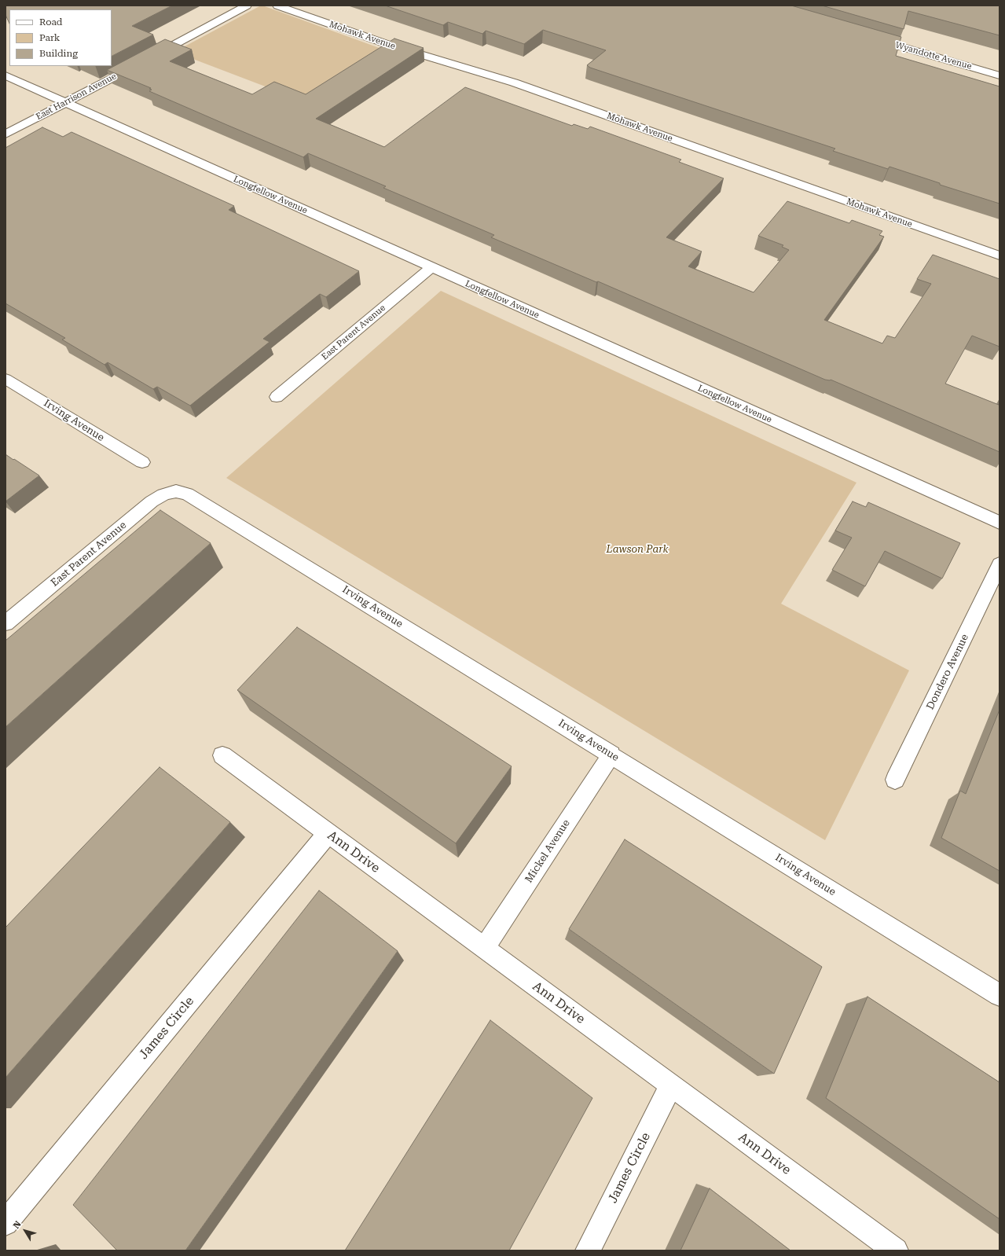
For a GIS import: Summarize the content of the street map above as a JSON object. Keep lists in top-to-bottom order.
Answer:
{
  "streets": {
    "street": [
      "Mohawk Avenue",
      "Wyandotte Avenue",
      "East Harrison Avenue",
      "Longfellow Avenue",
      "East Parent Avenue",
      "Irving Avenue",
      "Dondero Avenue",
      "Mickel Avenue",
      "Ann Drive",
      "James Circle"
    ]
  },
  "crossings": [
    ["East Harrison Avenue", "Longfellow Avenue"],
    ["Longfellow Avenue", "East Parent Avenue"],
    ["East Parent Avenue", "Irving Avenue"],
    ["Irving Avenue", "Mickel Avenue"],
    ["Mickel Avenue", "Ann Drive"],
    ["Ann Drive", "James Circle"]
  ],
  "parks": ["Lawson Park"],
  "legend": ["Road", "Park", "Building"],
  "north": "top left"
}
